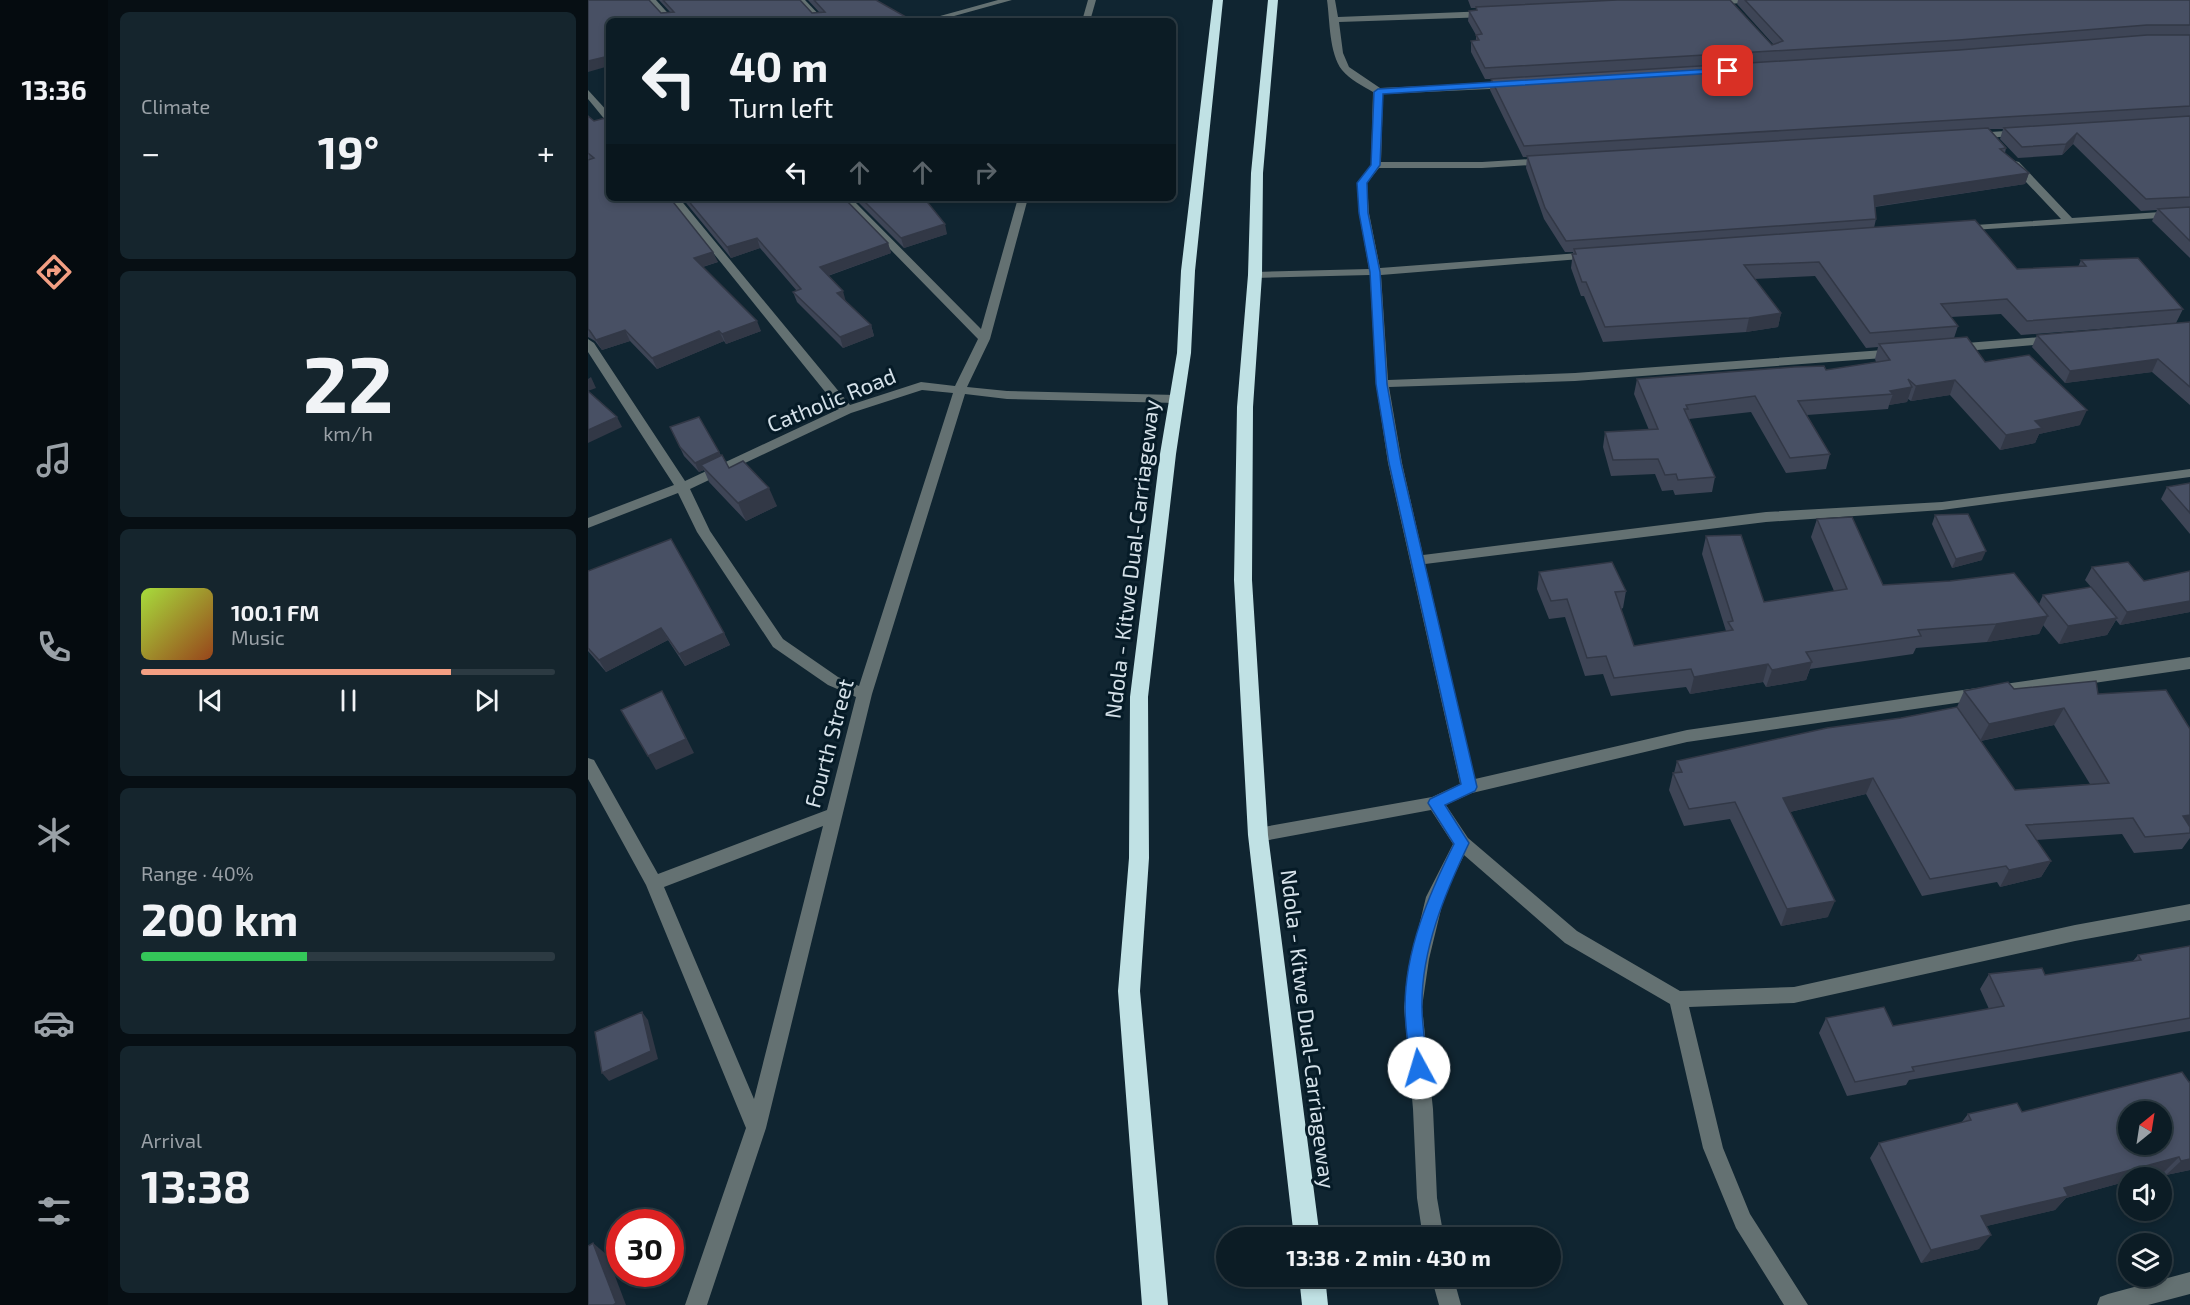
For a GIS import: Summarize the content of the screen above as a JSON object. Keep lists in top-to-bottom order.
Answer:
{
  "streets": {
    "highway": ["Ndola - Kitwe Dual-Carriageway"],
    "street": ["Catholic Road", "Fourth Street"]
  },
  "crossings": [
    ["Catholic Road", "Ndola - Kitwe Dual-Carriageway"],
    ["Catholic Road", "Fourth Street"]
  ],
  "north": "top right",
  "page": {
    "tabs": "13:36",
    "tile": [
      "Climate",
      ["22", "km/h"],
      ["Range · 40%", "200 km"],
      ["Arrival", "13:38"]
    ],
    "turn": ["40 m", "Turn left"],
    "heat": ["−", "19°", "+"],
    "song": ["100.1 FM", "Music"],
    "limit": "30",
    "trip": "13:38 · 2 min · 430 m"
  }
}
